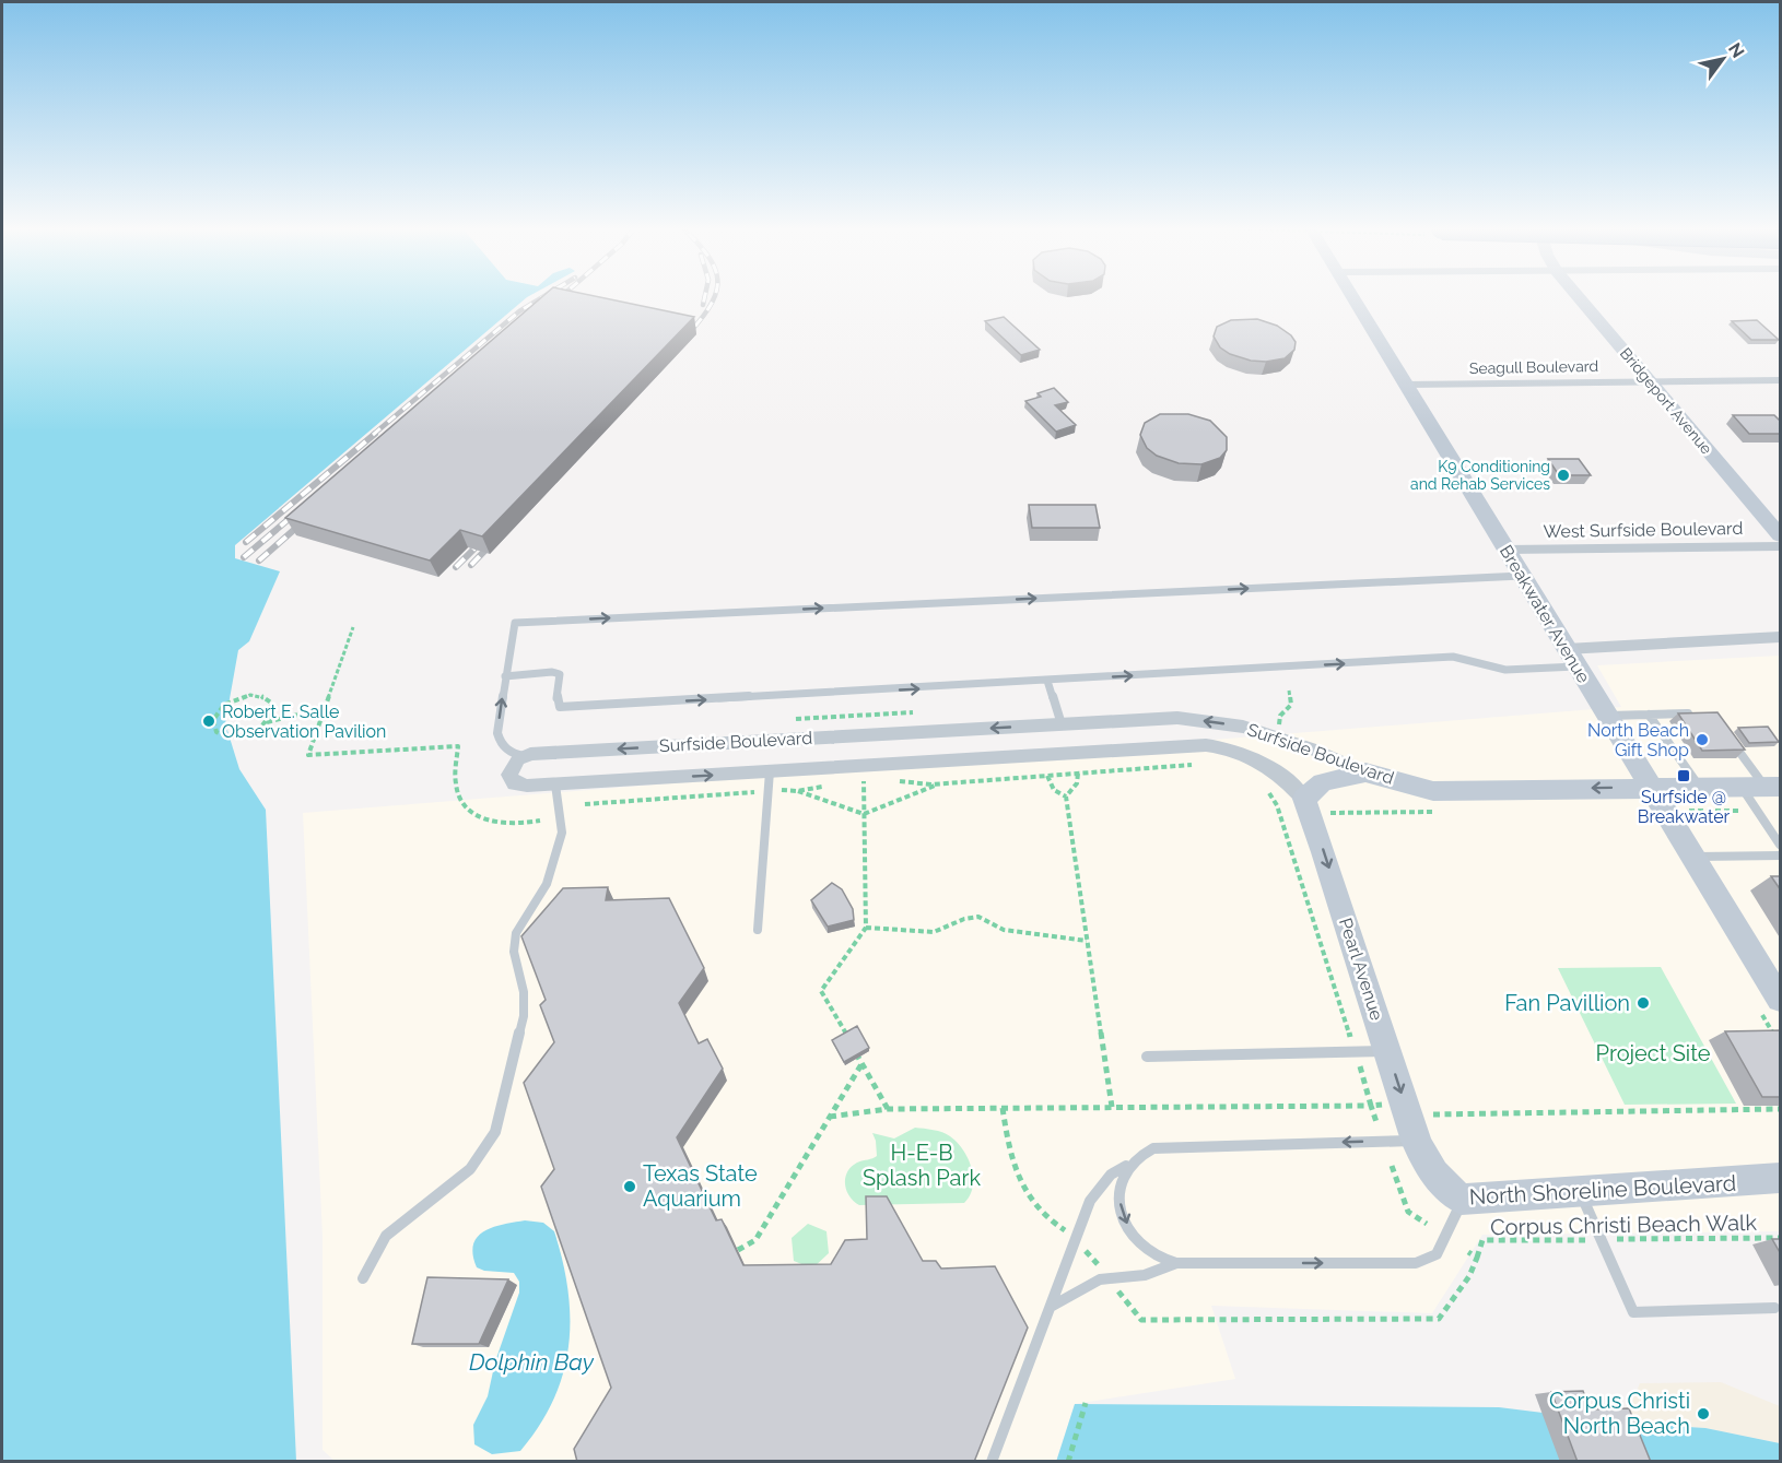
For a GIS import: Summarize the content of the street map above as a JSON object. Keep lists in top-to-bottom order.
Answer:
{
  "streets": {
    "street": [
      "Seagull Boulevard",
      "Bridgeport Avenue",
      "West Surfside Boulevard",
      "Breakwater Avenue",
      "Surfside Boulevard",
      "Pearl Avenue",
      "North Shoreline Boulevard"
    ],
    "path": ["Corpus Christi Beach Walk"]
  },
  "crossings": [
    ["Seagull Boulevard", "Bridgeport Avenue"],
    ["Seagull Boulevard", "Breakwater Avenue"],
    ["West Surfside Boulevard", "Breakwater Avenue"],
    ["Breakwater Avenue", "Surfside Boulevard"],
    ["Surfside Boulevard", "Pearl Avenue"],
    ["Pearl Avenue", "North Shoreline Boulevard"]
  ],
  "one_way": ["Pearl Avenue"],
  "water": ["Dolphin Bay"],
  "parks": ["Project Site", "H-E-B Splash Park"],
  "places": {
    "other": [
      "K9 Conditioning and Rehab Services",
      "Robert E. Salle Observation Pavilion",
      "North Beach Gift Shop",
      "Fan Pavillion",
      "Texas State Aquarium",
      "Corpus Christi North Beach"
    ],
    "transit": ["Surfside @ Breakwater"]
  },
  "north": "top right"
}
